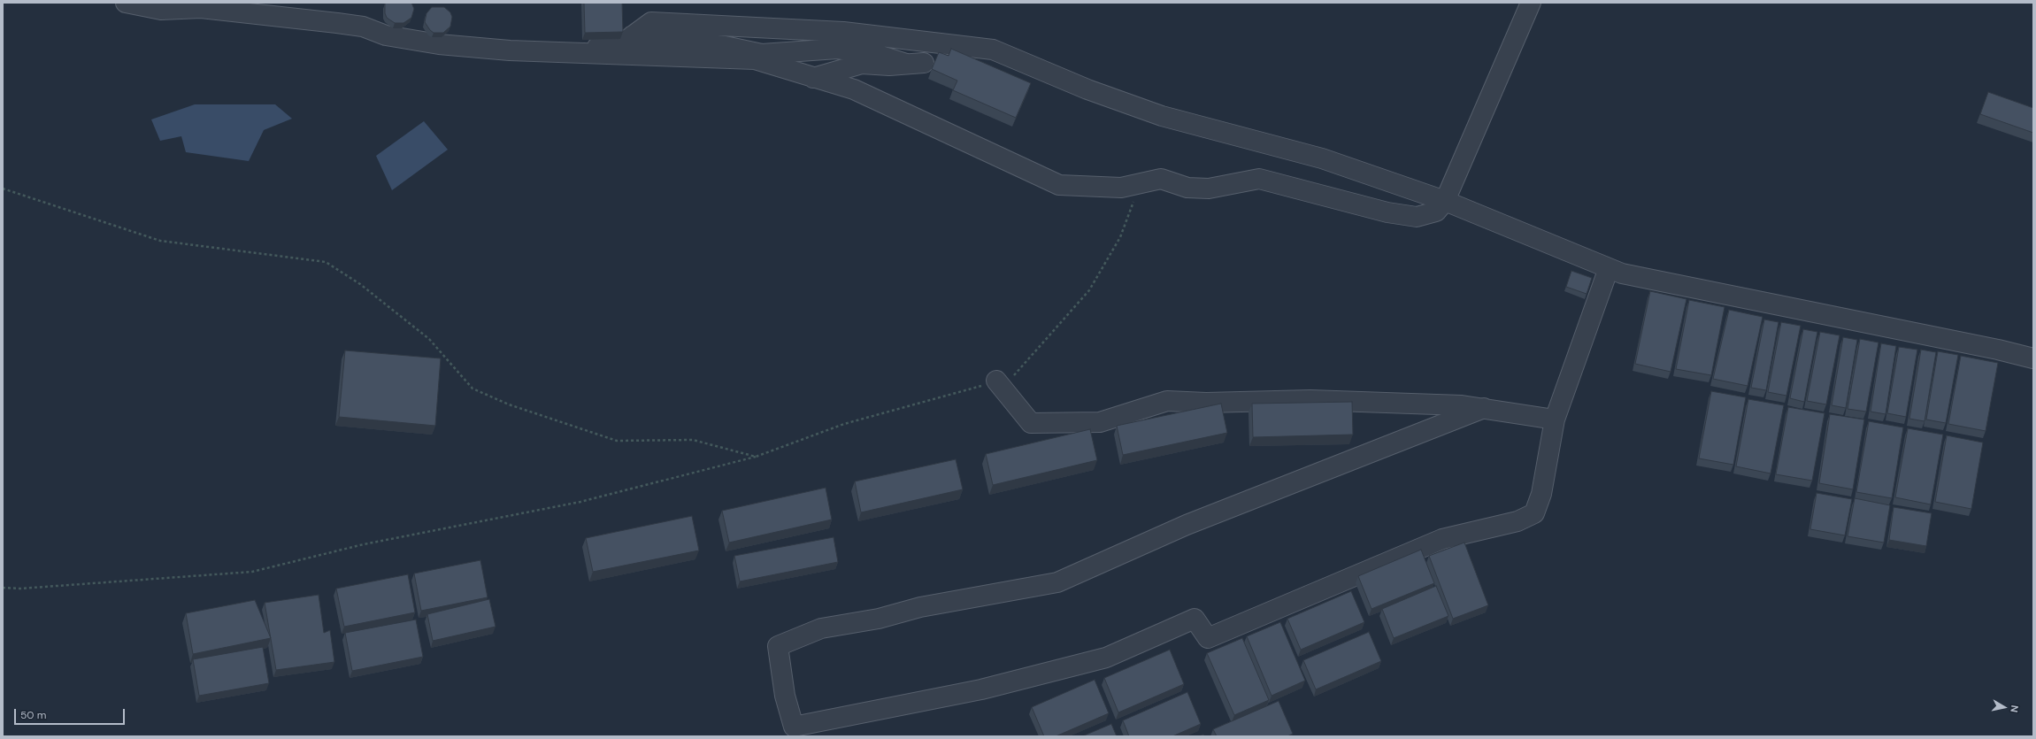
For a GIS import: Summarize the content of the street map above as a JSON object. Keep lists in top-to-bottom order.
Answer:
{
  "scale_bar": "50 m",
  "north": "right"
}
